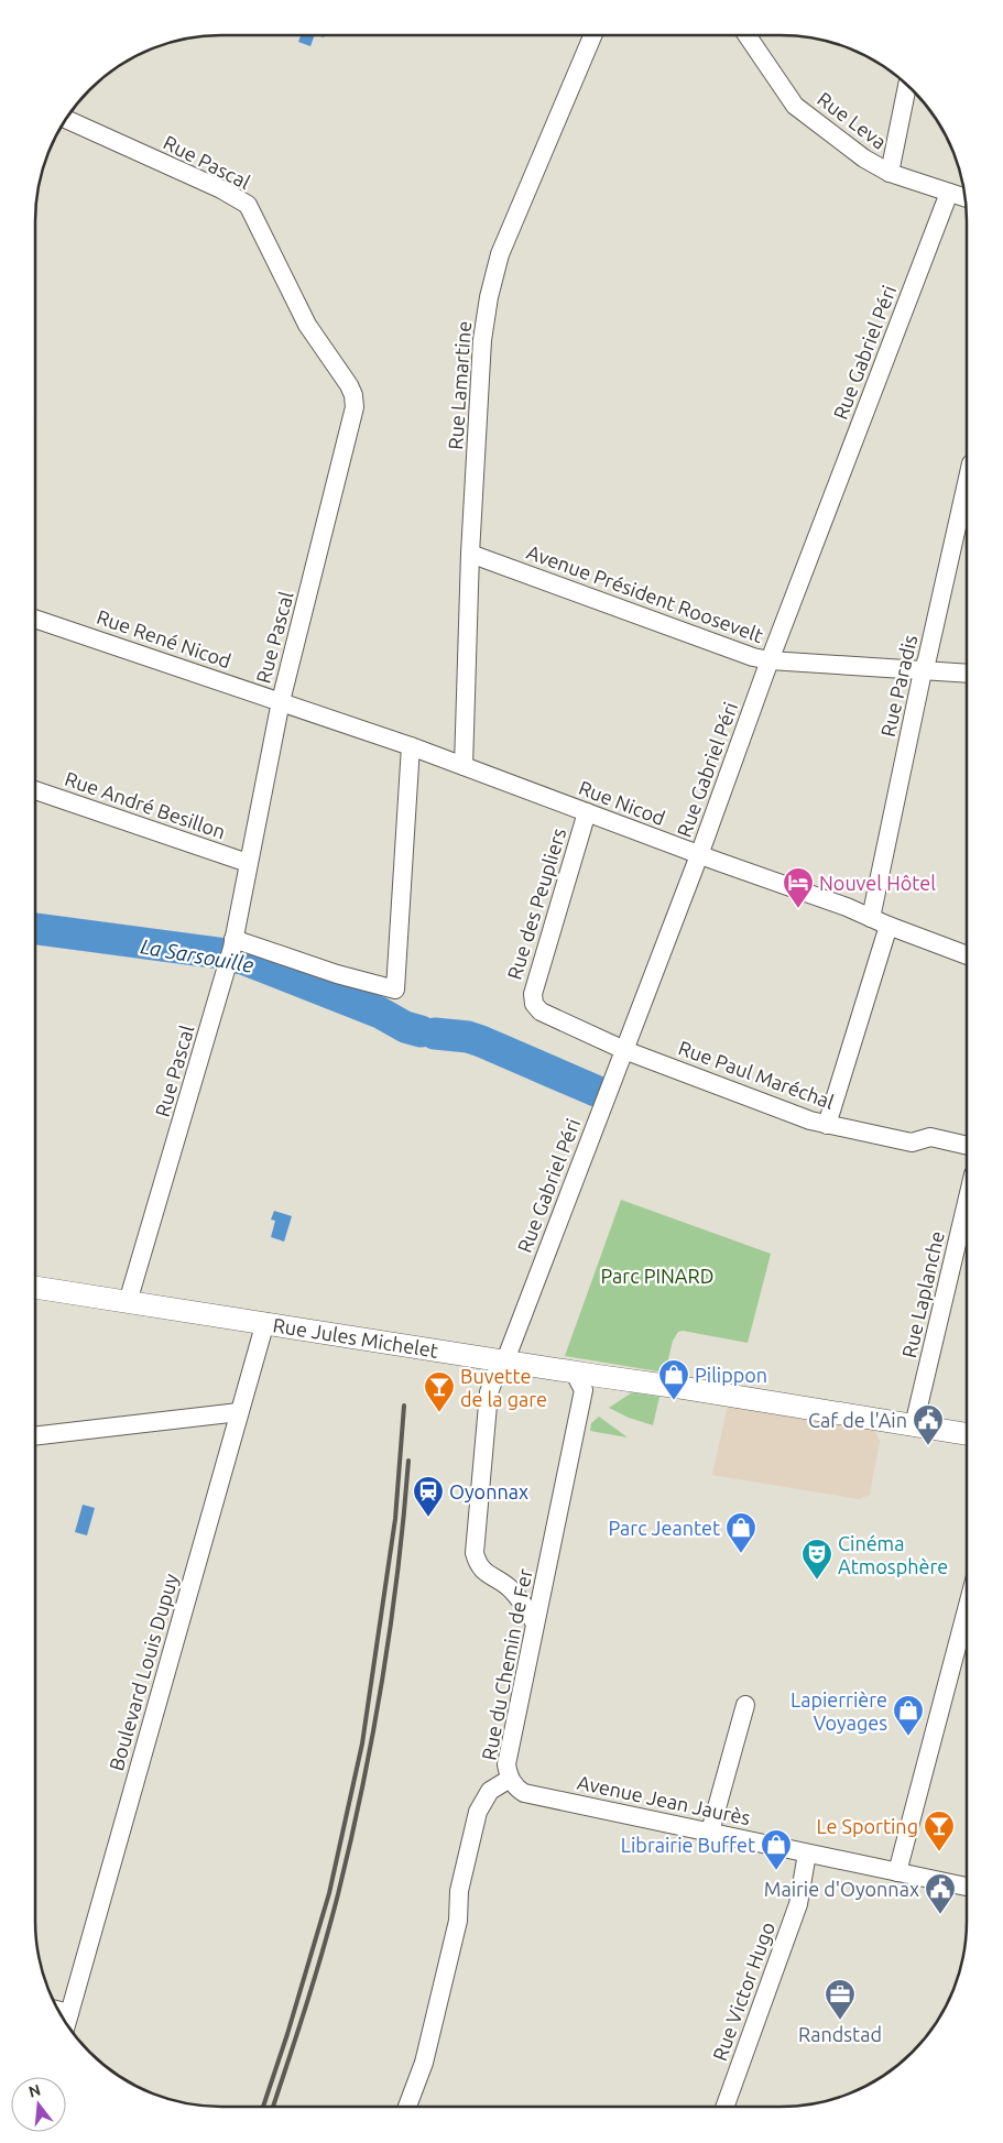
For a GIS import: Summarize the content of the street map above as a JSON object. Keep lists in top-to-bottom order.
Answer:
{
  "streets": {
    "main road": ["Rue Jules Michelet"],
    "street": [
      "Rue Leva",
      "Rue Pascal",
      "Rue Gabriel Péri",
      "Rue Lamartine",
      "Avenue Président Roosevelt",
      "Rue René Nicod",
      "Rue Paradis",
      "Rue Nicod",
      "Rue André Besillon",
      "Rue des Peupliers",
      "Rue Paul Maréchal",
      "Rue Laplanche",
      "Rue du Chemin de Fer",
      "Boulevard Louis Dupuy",
      "Avenue Jean Jaurès",
      "Rue Victor Hugo"
    ]
  },
  "crossings": [
    ["Rue Leva", "Rue Gabriel Péri"],
    ["Rue Pascal", "Rue René Nicod"],
    ["Rue Pascal", "Rue André Besillon"],
    ["Rue Pascal", "Rue Jules Michelet"],
    ["Rue Gabriel Péri", "Avenue Président Roosevelt"],
    ["Rue Gabriel Péri", "Rue Nicod"],
    ["Rue Gabriel Péri", "Rue des Peupliers"],
    ["Rue Gabriel Péri", "Rue Paul Maréchal"],
    ["Rue Gabriel Péri", "Rue Jules Michelet"],
    ["Rue Gabriel Péri", "Rue du Chemin de Fer"],
    ["Rue Lamartine", "Avenue Président Roosevelt"],
    ["Rue Lamartine", "Rue Nicod"],
    ["Avenue Président Roosevelt", "Rue Paradis"],
    ["Rue René Nicod", "Rue Nicod"],
    ["Rue Paradis", "Rue Nicod"],
    ["Rue Nicod", "Rue des Peupliers"],
    ["Rue des Peupliers", "Rue Paul Maréchal"],
    ["Rue Laplanche", "Rue Jules Michelet"],
    ["Rue Jules Michelet", "Rue du Chemin de Fer"],
    ["Rue Jules Michelet", "Boulevard Louis Dupuy"],
    ["Rue du Chemin de Fer", "Avenue Jean Jaurès"],
    ["Avenue Jean Jaurès", "Rue Victor Hugo"]
  ],
  "water": ["La Sarsouille"],
  "parks": ["Parc PINARD"],
  "places": {
    "hotel": ["Nouvel Hôtel"],
    "shop": [
      "Pilippon",
      "Parc Jeantet",
      "Lapierrière Voyages",
      "Librairie Buffet"
    ],
    "bar": ["Buvette de la gare", "Le Sporting"],
    "public building": ["Caf de l'Ain", "Mairie d'Oyonnax"],
    "station": ["Oyonnax"],
    "theatre": ["Cinéma Atmosphère"],
    "office": ["Randstad"]
  },
  "north": "top"
}
